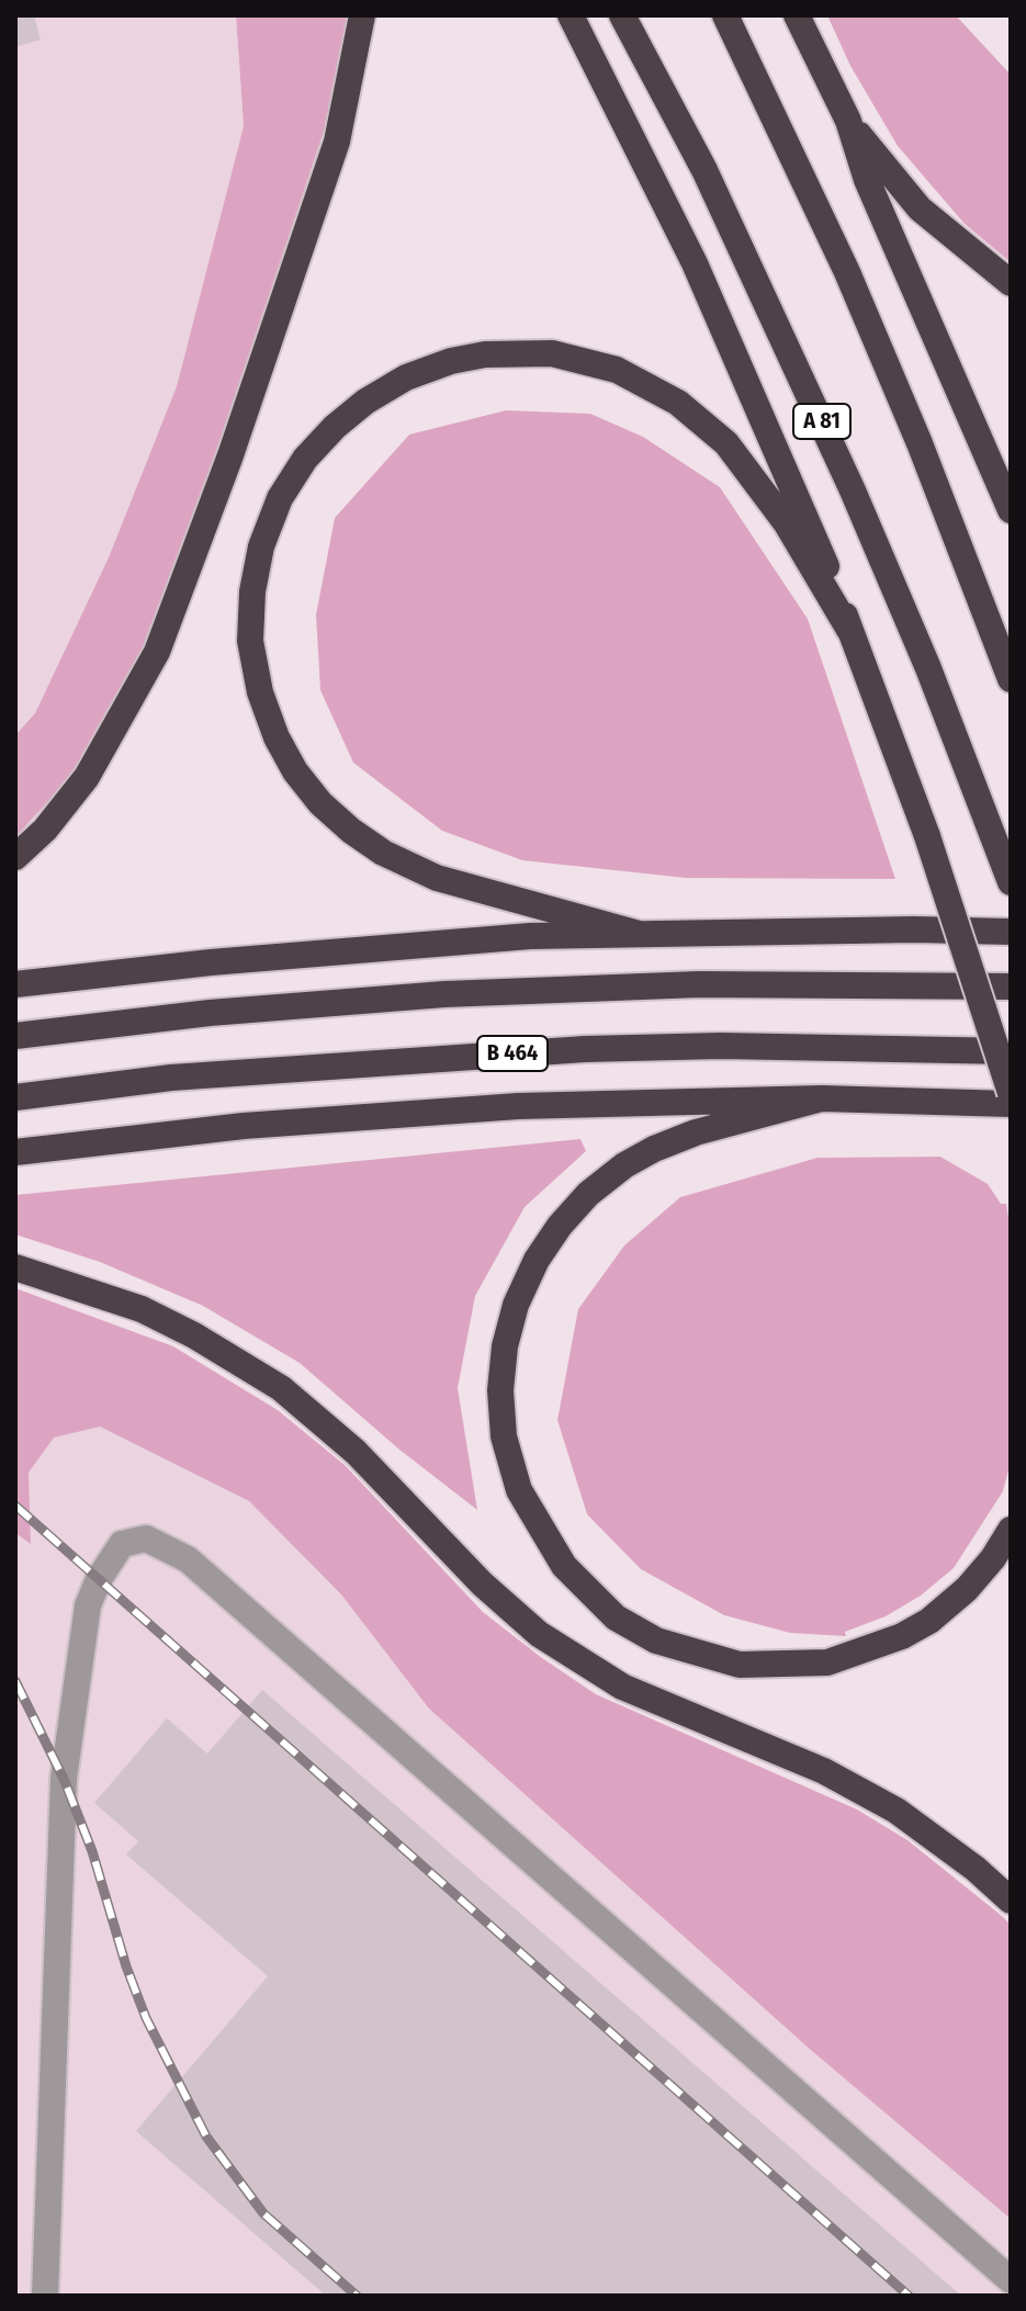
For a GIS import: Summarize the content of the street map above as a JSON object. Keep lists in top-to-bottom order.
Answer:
{
  "streets": {
    "highway": ["A 81", "B 464"]
  }
}
